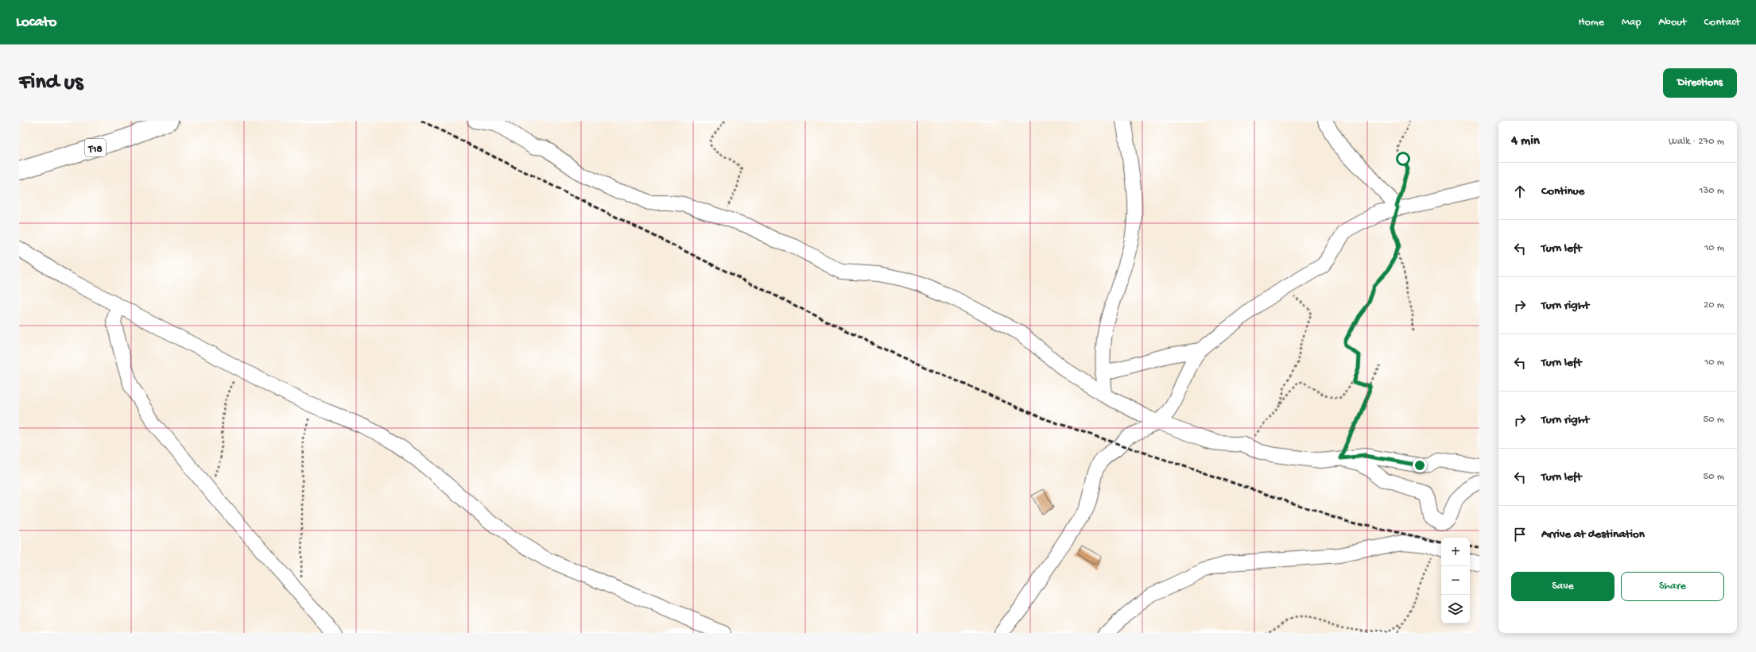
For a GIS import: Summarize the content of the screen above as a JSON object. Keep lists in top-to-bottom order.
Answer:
{
  "streets": {
    "highway": ["T18"]
  },
  "page": {
    "header": "Locato",
    "nav": [
      "Home",
      "Map",
      "About",
      "Contact"
    ],
    "buttons": [
      "Directions",
      ["Save", "Share"]
    ],
    "title": "Find us",
    "heading": ["4 min", "Walk · 270 m"],
    "list": [
      ["Continue", "130 m"],
      ["Turn left", "10 m"],
      ["Turn right", "20 m"],
      ["Turn left", "10 m"],
      ["Turn right", "50 m"],
      ["Turn left", "50 m"],
      "Arrive at destination"
    ],
    "map_buttons": ["+", "−"]
  }
}
